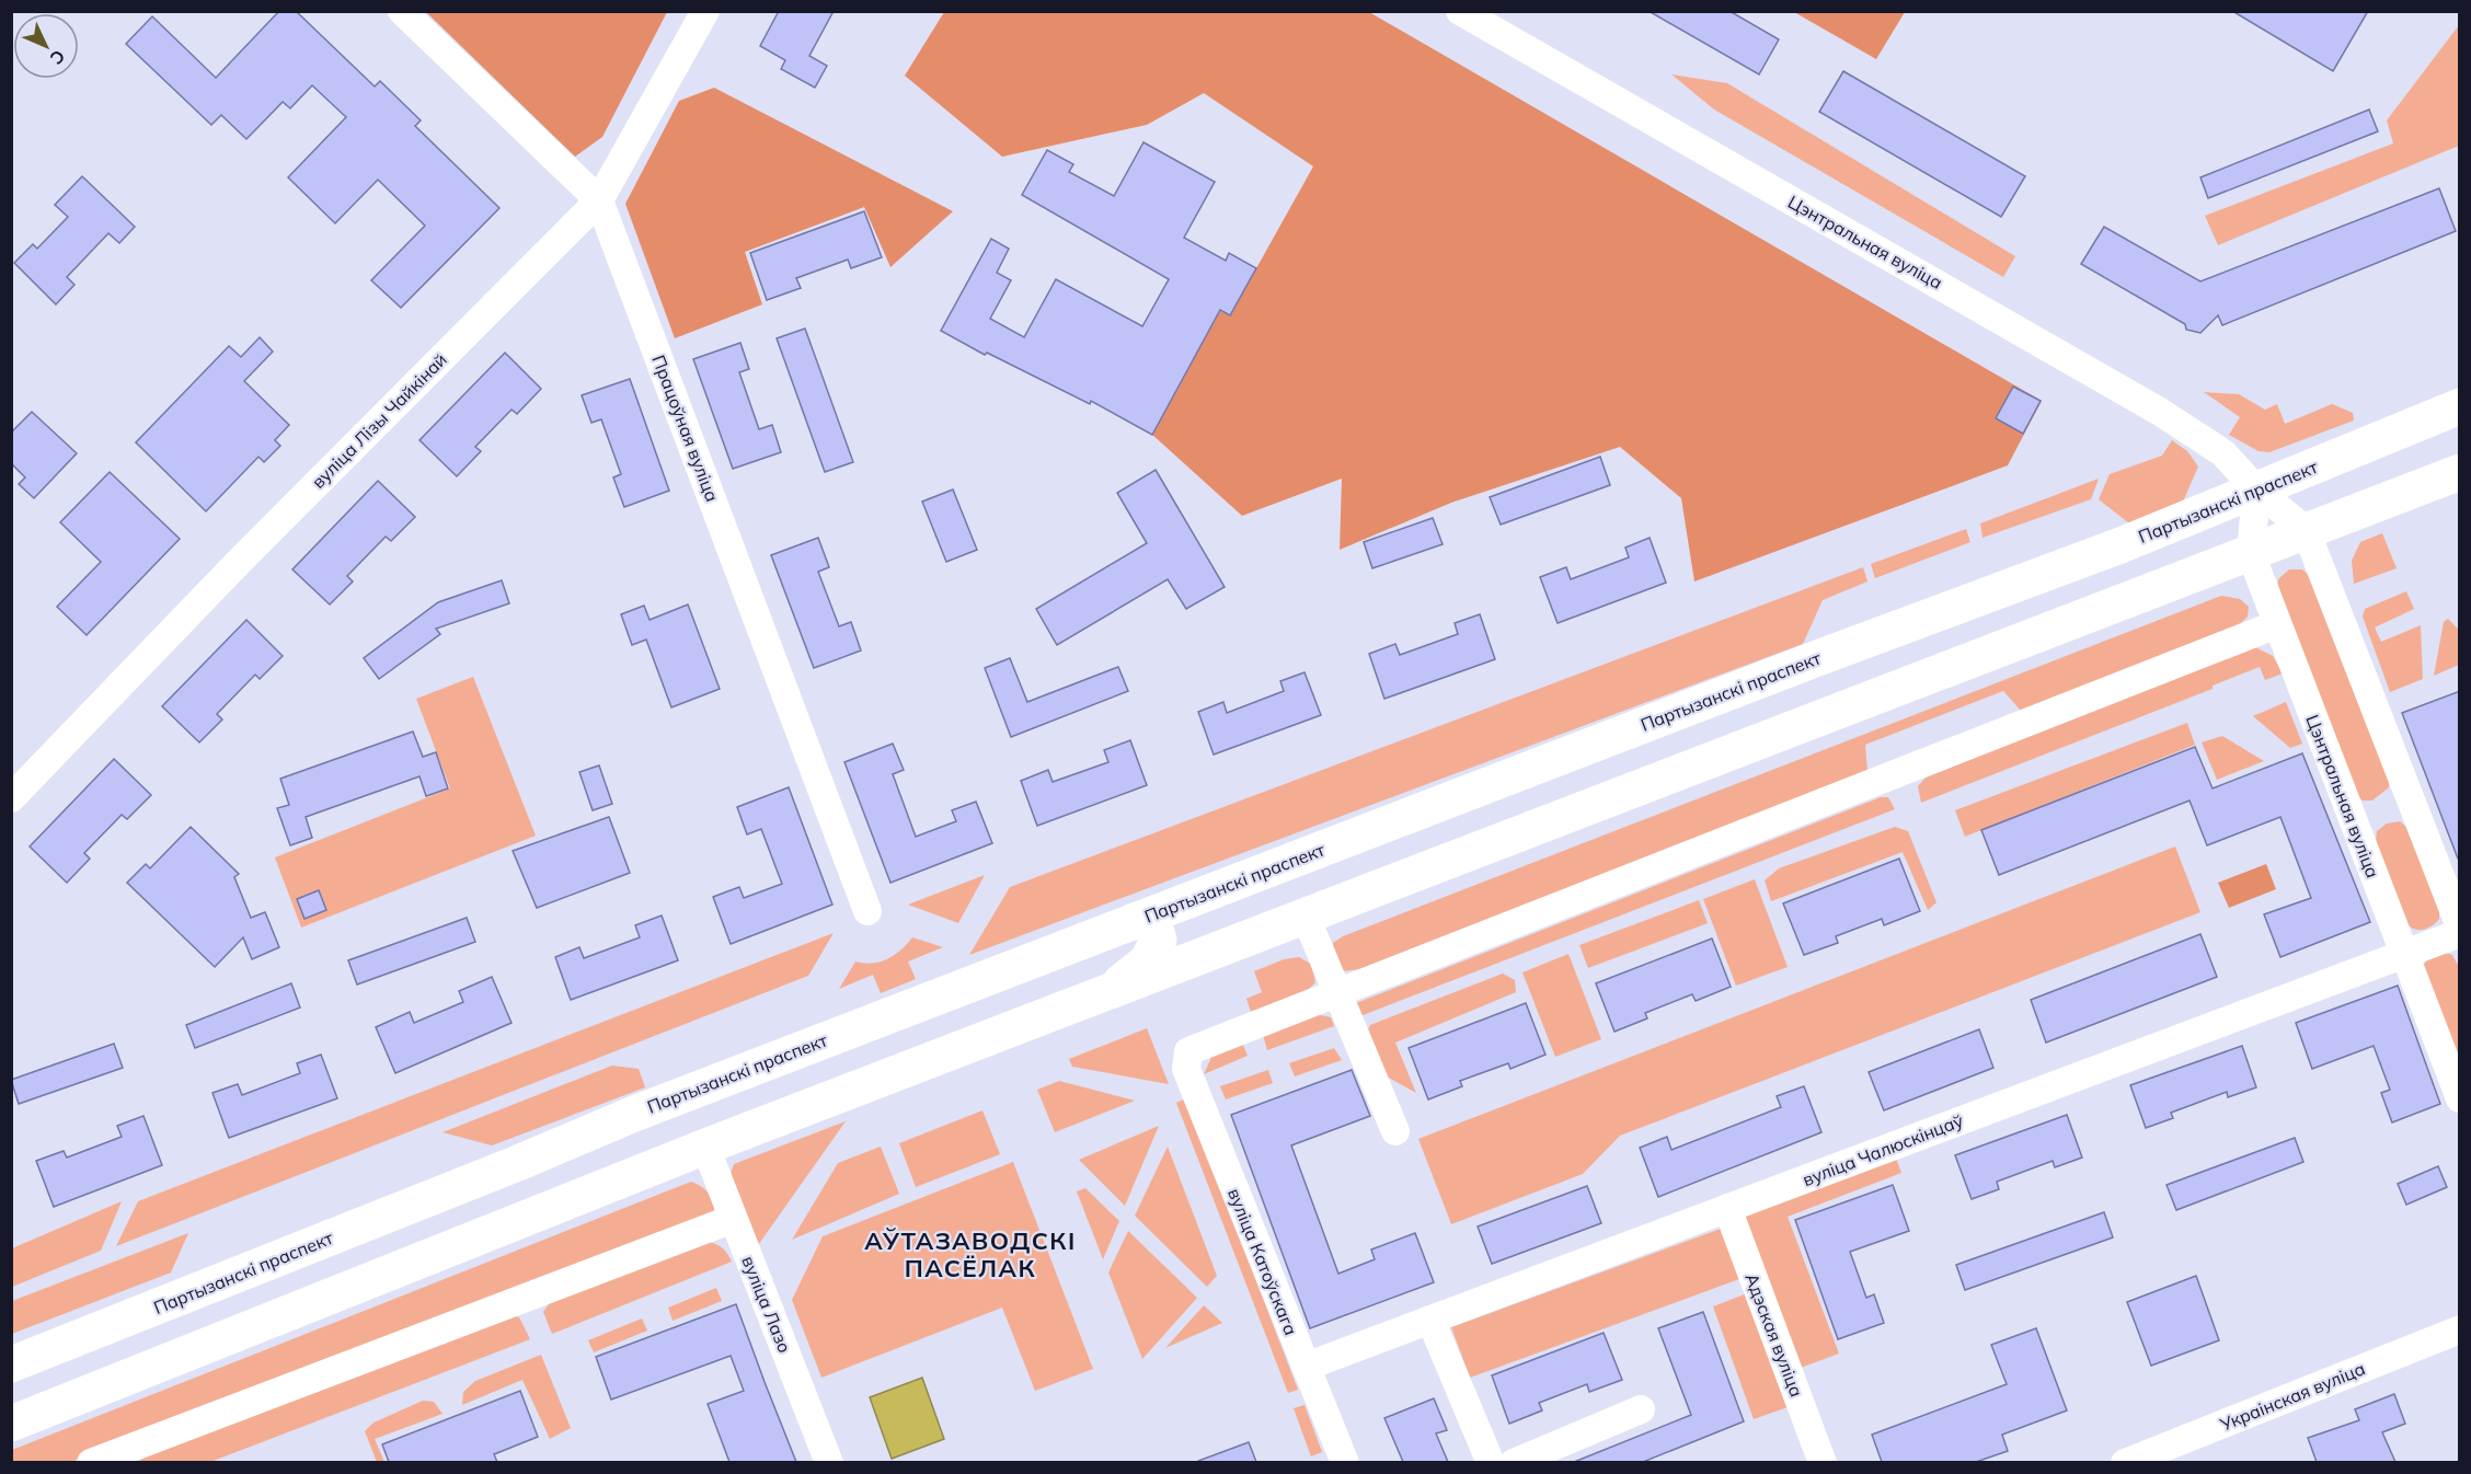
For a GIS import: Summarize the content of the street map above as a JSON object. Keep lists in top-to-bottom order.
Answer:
{
  "streets": {
    "main road": ["Партызанскі праспект"],
    "street": [
      "Цэнтральная вуліца",
      "вуліца Лізы Чайкінай",
      "Працоўная вуліца",
      "вуліца Чалюскінцаў",
      "вуліца Катоўскага",
      "вуліца Лазо",
      "Адэская вуліца",
      "Украінская вуліца"
    ]
  },
  "crossings": [
    ["Цэнтральная вуліца", "Партызанскі праспект"],
    ["Цэнтральная вуліца", "вуліца Чалюскінцаў"],
    ["вуліца Лізы Чайкінай", "Працоўная вуліца"],
    ["вуліца Чалюскінцаў", "вуліца Катоўскага"],
    ["вуліца Чалюскінцаў", "Адэская вуліца"]
  ],
  "districts": ["АЎТАЗАВОДСКІ ПАСЁЛАК"],
  "north": "bottom right"
}
